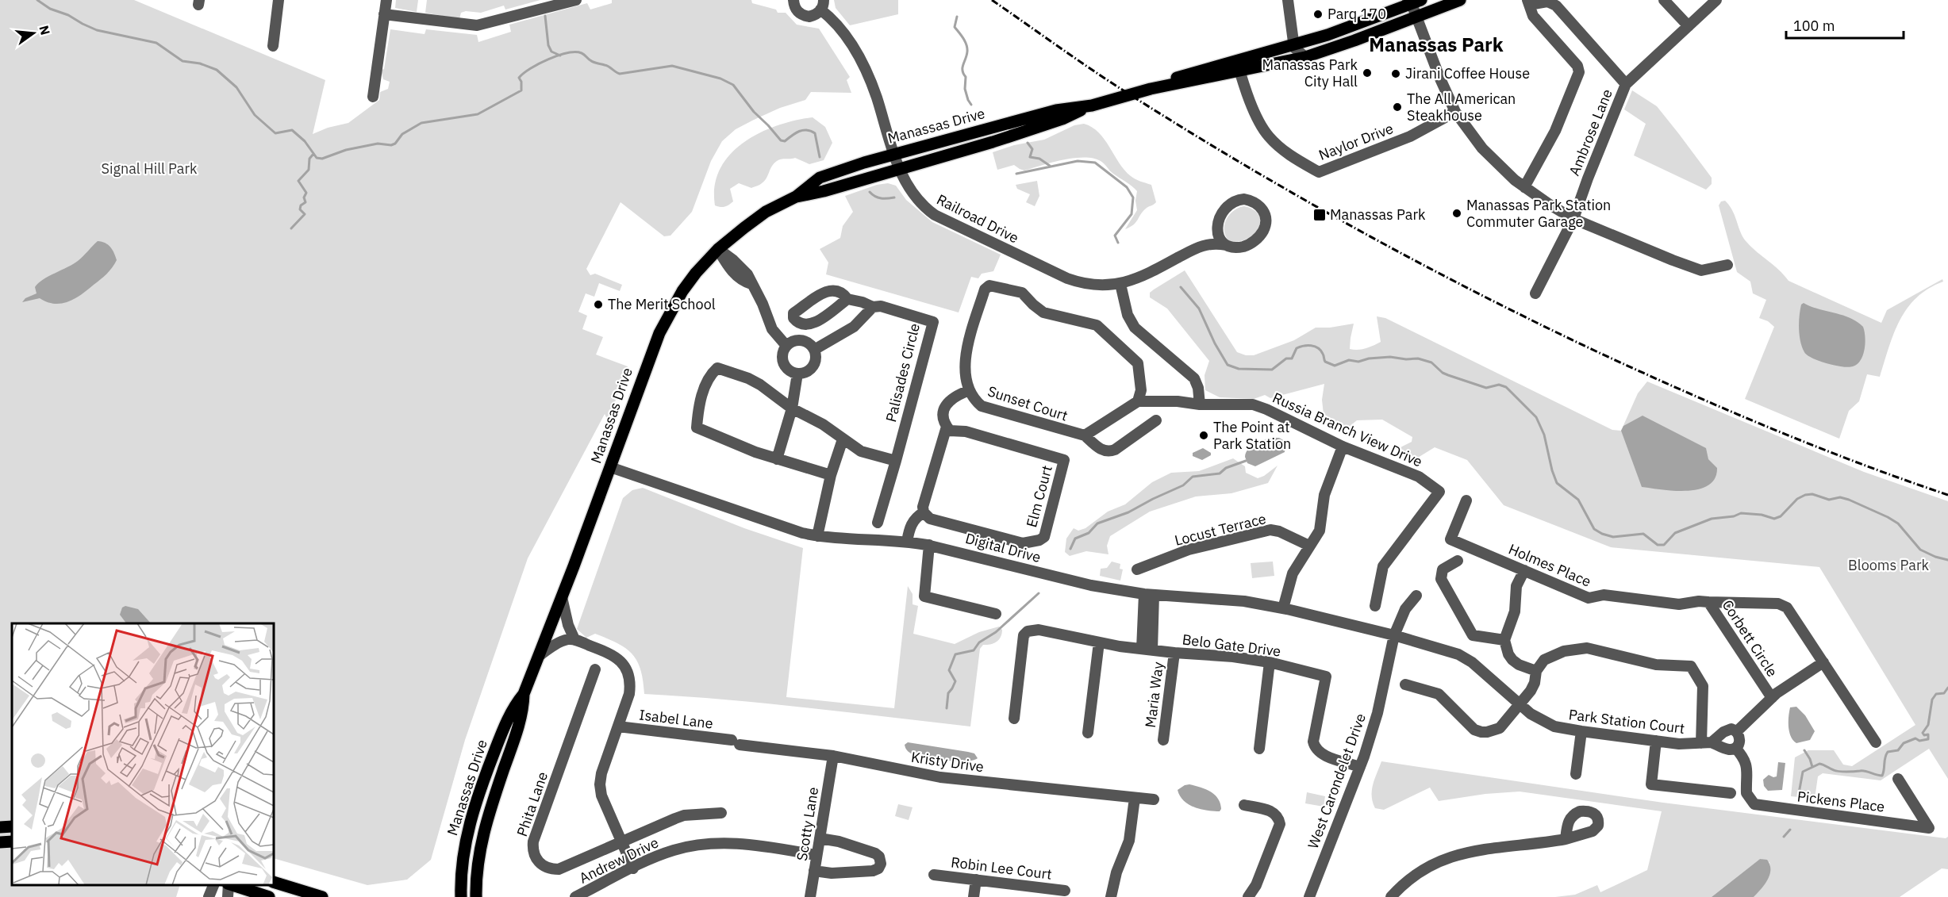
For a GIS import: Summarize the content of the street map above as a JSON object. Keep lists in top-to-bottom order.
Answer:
{
  "streets": {
    "main road": ["Manassas Drive"],
    "street": [
      "Ambrose Lane",
      "Naylor Drive",
      "Railroad Drive",
      "Palisades Circle",
      "Sunset Court",
      "Russia Branch View Drive",
      "Elm Court",
      "Locust Terrace",
      "Digital Drive",
      "Holmes Place",
      "Corbett Circle",
      "Belo Gate Drive",
      "Maria Way",
      "Isabel Lane",
      "Park Station Court",
      "Kristy Drive",
      "West Carondelet Drive",
      "Pickens Place",
      "Phita Lane",
      "Scotty Lane",
      "Andrew Drive",
      "Robin Lee Court"
    ]
  },
  "crossings": [
    ["Manassas Drive", "Naylor Drive"],
    ["Manassas Drive", "Railroad Drive"],
    ["Manassas Drive", "Digital Drive"],
    ["Digital Drive", "Park Station Court"],
    ["Digital Drive", "West Carondelet Drive"],
    ["Holmes Place", "Corbett Circle"],
    ["Belo Gate Drive", "Maria Way"],
    ["Belo Gate Drive", "West Carondelet Drive"],
    ["Isabel Lane", "Kristy Drive"],
    ["Park Station Court", "West Carondelet Drive"],
    ["Park Station Court", "Pickens Place"],
    ["Kristy Drive", "Scotty Lane"],
    ["Scotty Lane", "Andrew Drive"]
  ],
  "districts": ["Manassas Park"],
  "parks": ["Signal Hill Park", "Blooms Park"],
  "places": {
    "other": [
      "Parq 170",
      "Manassas Park City Hall",
      "Jirani Coffee House",
      "The All American Steakhouse",
      "Manassas Park Station Commuter Garage",
      "The Merit School",
      "The Point at Park Station"
    ],
    "transit": ["Manassas Park"]
  },
  "scale_bar": "100 m",
  "north": "right"
}
